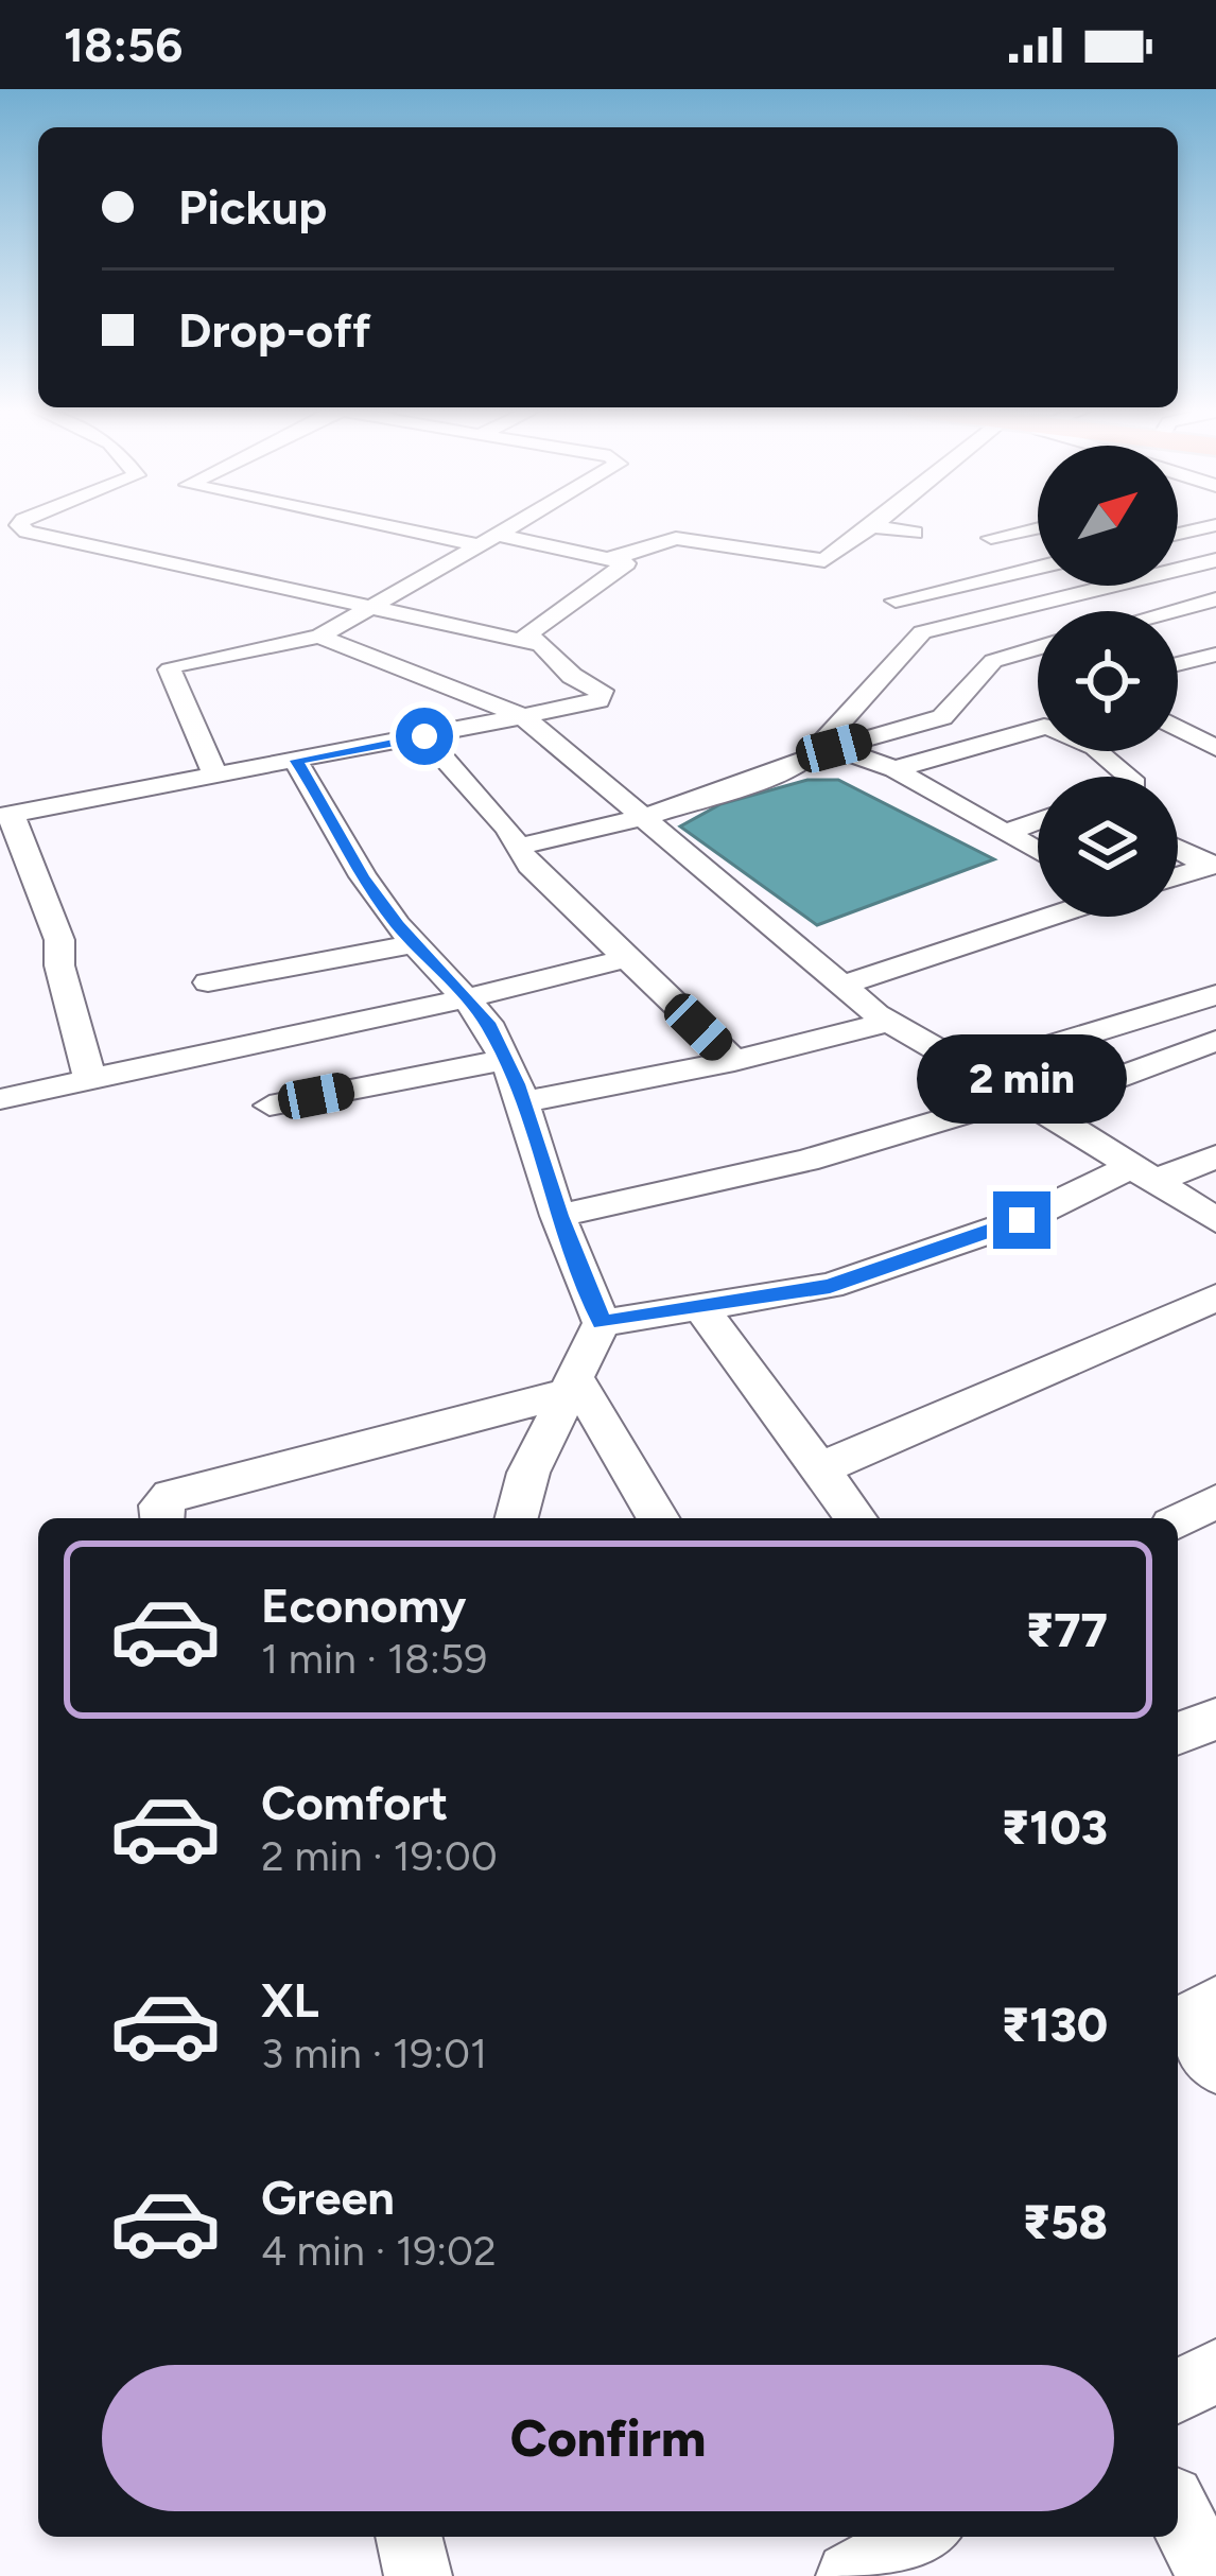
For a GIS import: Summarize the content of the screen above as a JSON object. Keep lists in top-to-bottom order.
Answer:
{
  "north": "top right",
  "page": {
    "status": "18:56",
    "banner": ["Pickup", "Drop-off"],
    "bubble": "2 min",
    "list": [
      {
        "name": "Economy",
        "note": "1 min · 18:59",
        "value": "₹77"
      },
      {
        "name": "Comfort",
        "note": "2 min · 19:00",
        "value": "₹103"
      },
      {
        "name": "XL",
        "note": "3 min · 19:01",
        "value": "₹130"
      },
      {
        "name": "Green",
        "note": "4 min · 19:02",
        "value": "₹58"
      }
    ],
    "buttons": "Confirm"
  }
}
